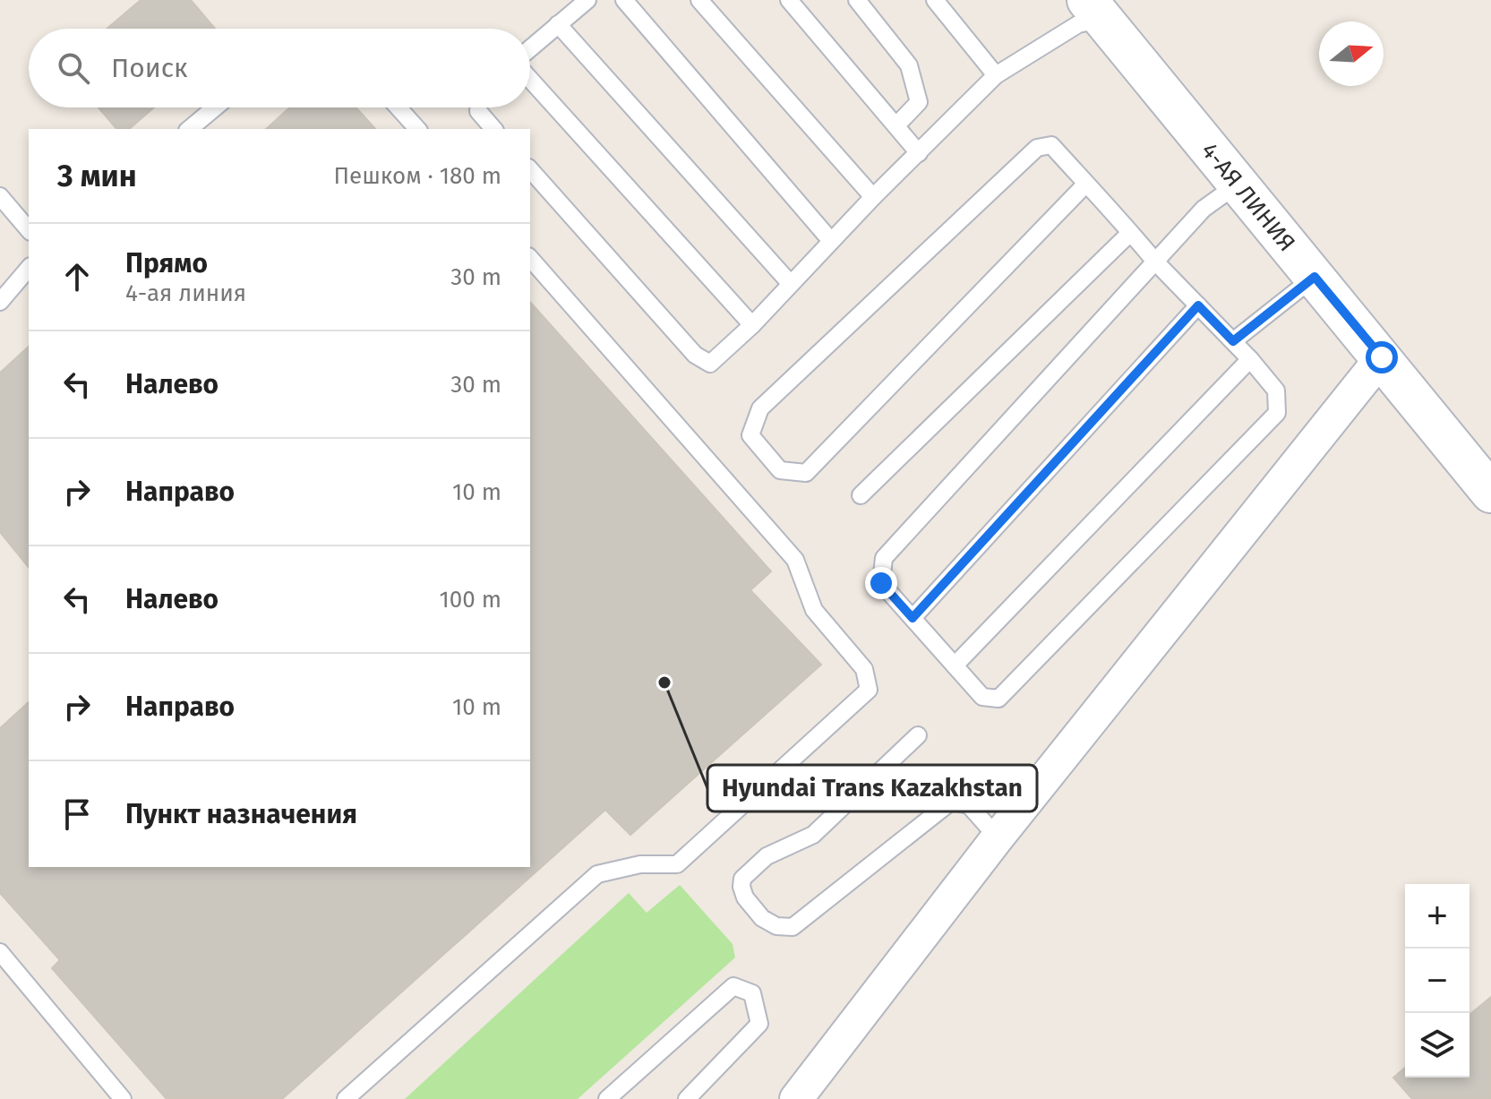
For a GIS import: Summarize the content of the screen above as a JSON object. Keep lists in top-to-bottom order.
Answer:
{
  "streets": {
    "street": ["4-АЯ ЛИНИЯ"]
  },
  "places": ["Hyundai Trans Kazakhstan"],
  "north": "right",
  "page": {
    "search": "Поиск",
    "heading": ["3 мин", "Пешком · 180 m"],
    "list": [
      ["Прямо", "4-ая линия", "30 m"],
      ["Налево", "30 m"],
      ["Направо", "10 m"],
      ["Налево", "100 m"],
      ["Направо", "10 m"],
      "Пункт назначения"
    ],
    "map_buttons": ["+", "−"]
  }
}
